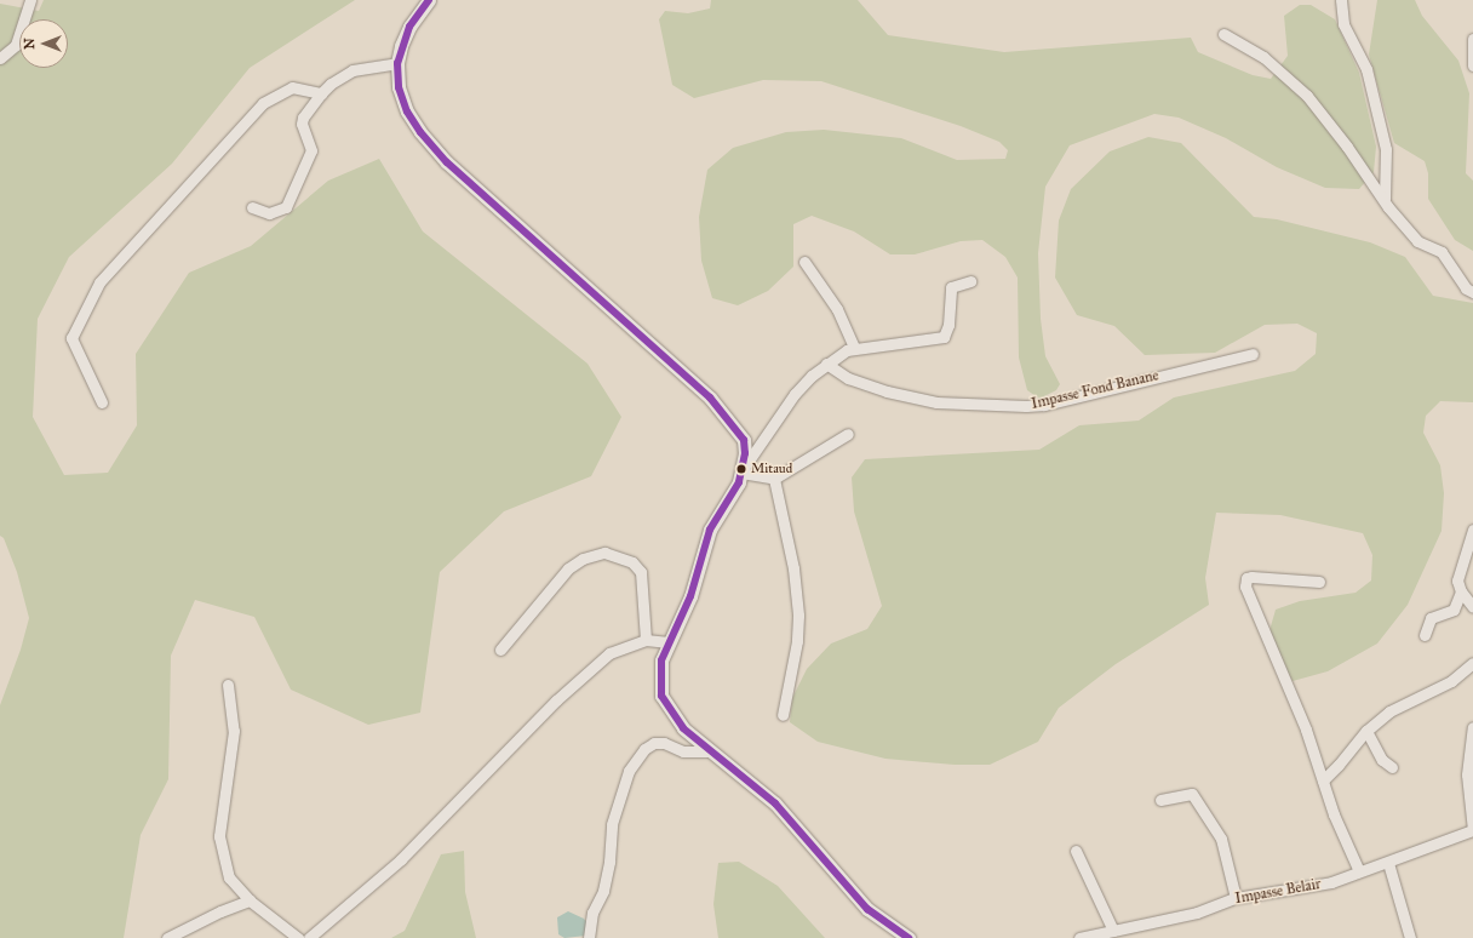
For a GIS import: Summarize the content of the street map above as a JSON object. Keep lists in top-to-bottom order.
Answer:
{
  "streets": {
    "street": ["Impasse Fond Banane", "Impasse Belair"]
  },
  "places": ["Mitaud"],
  "north": "left"
}
